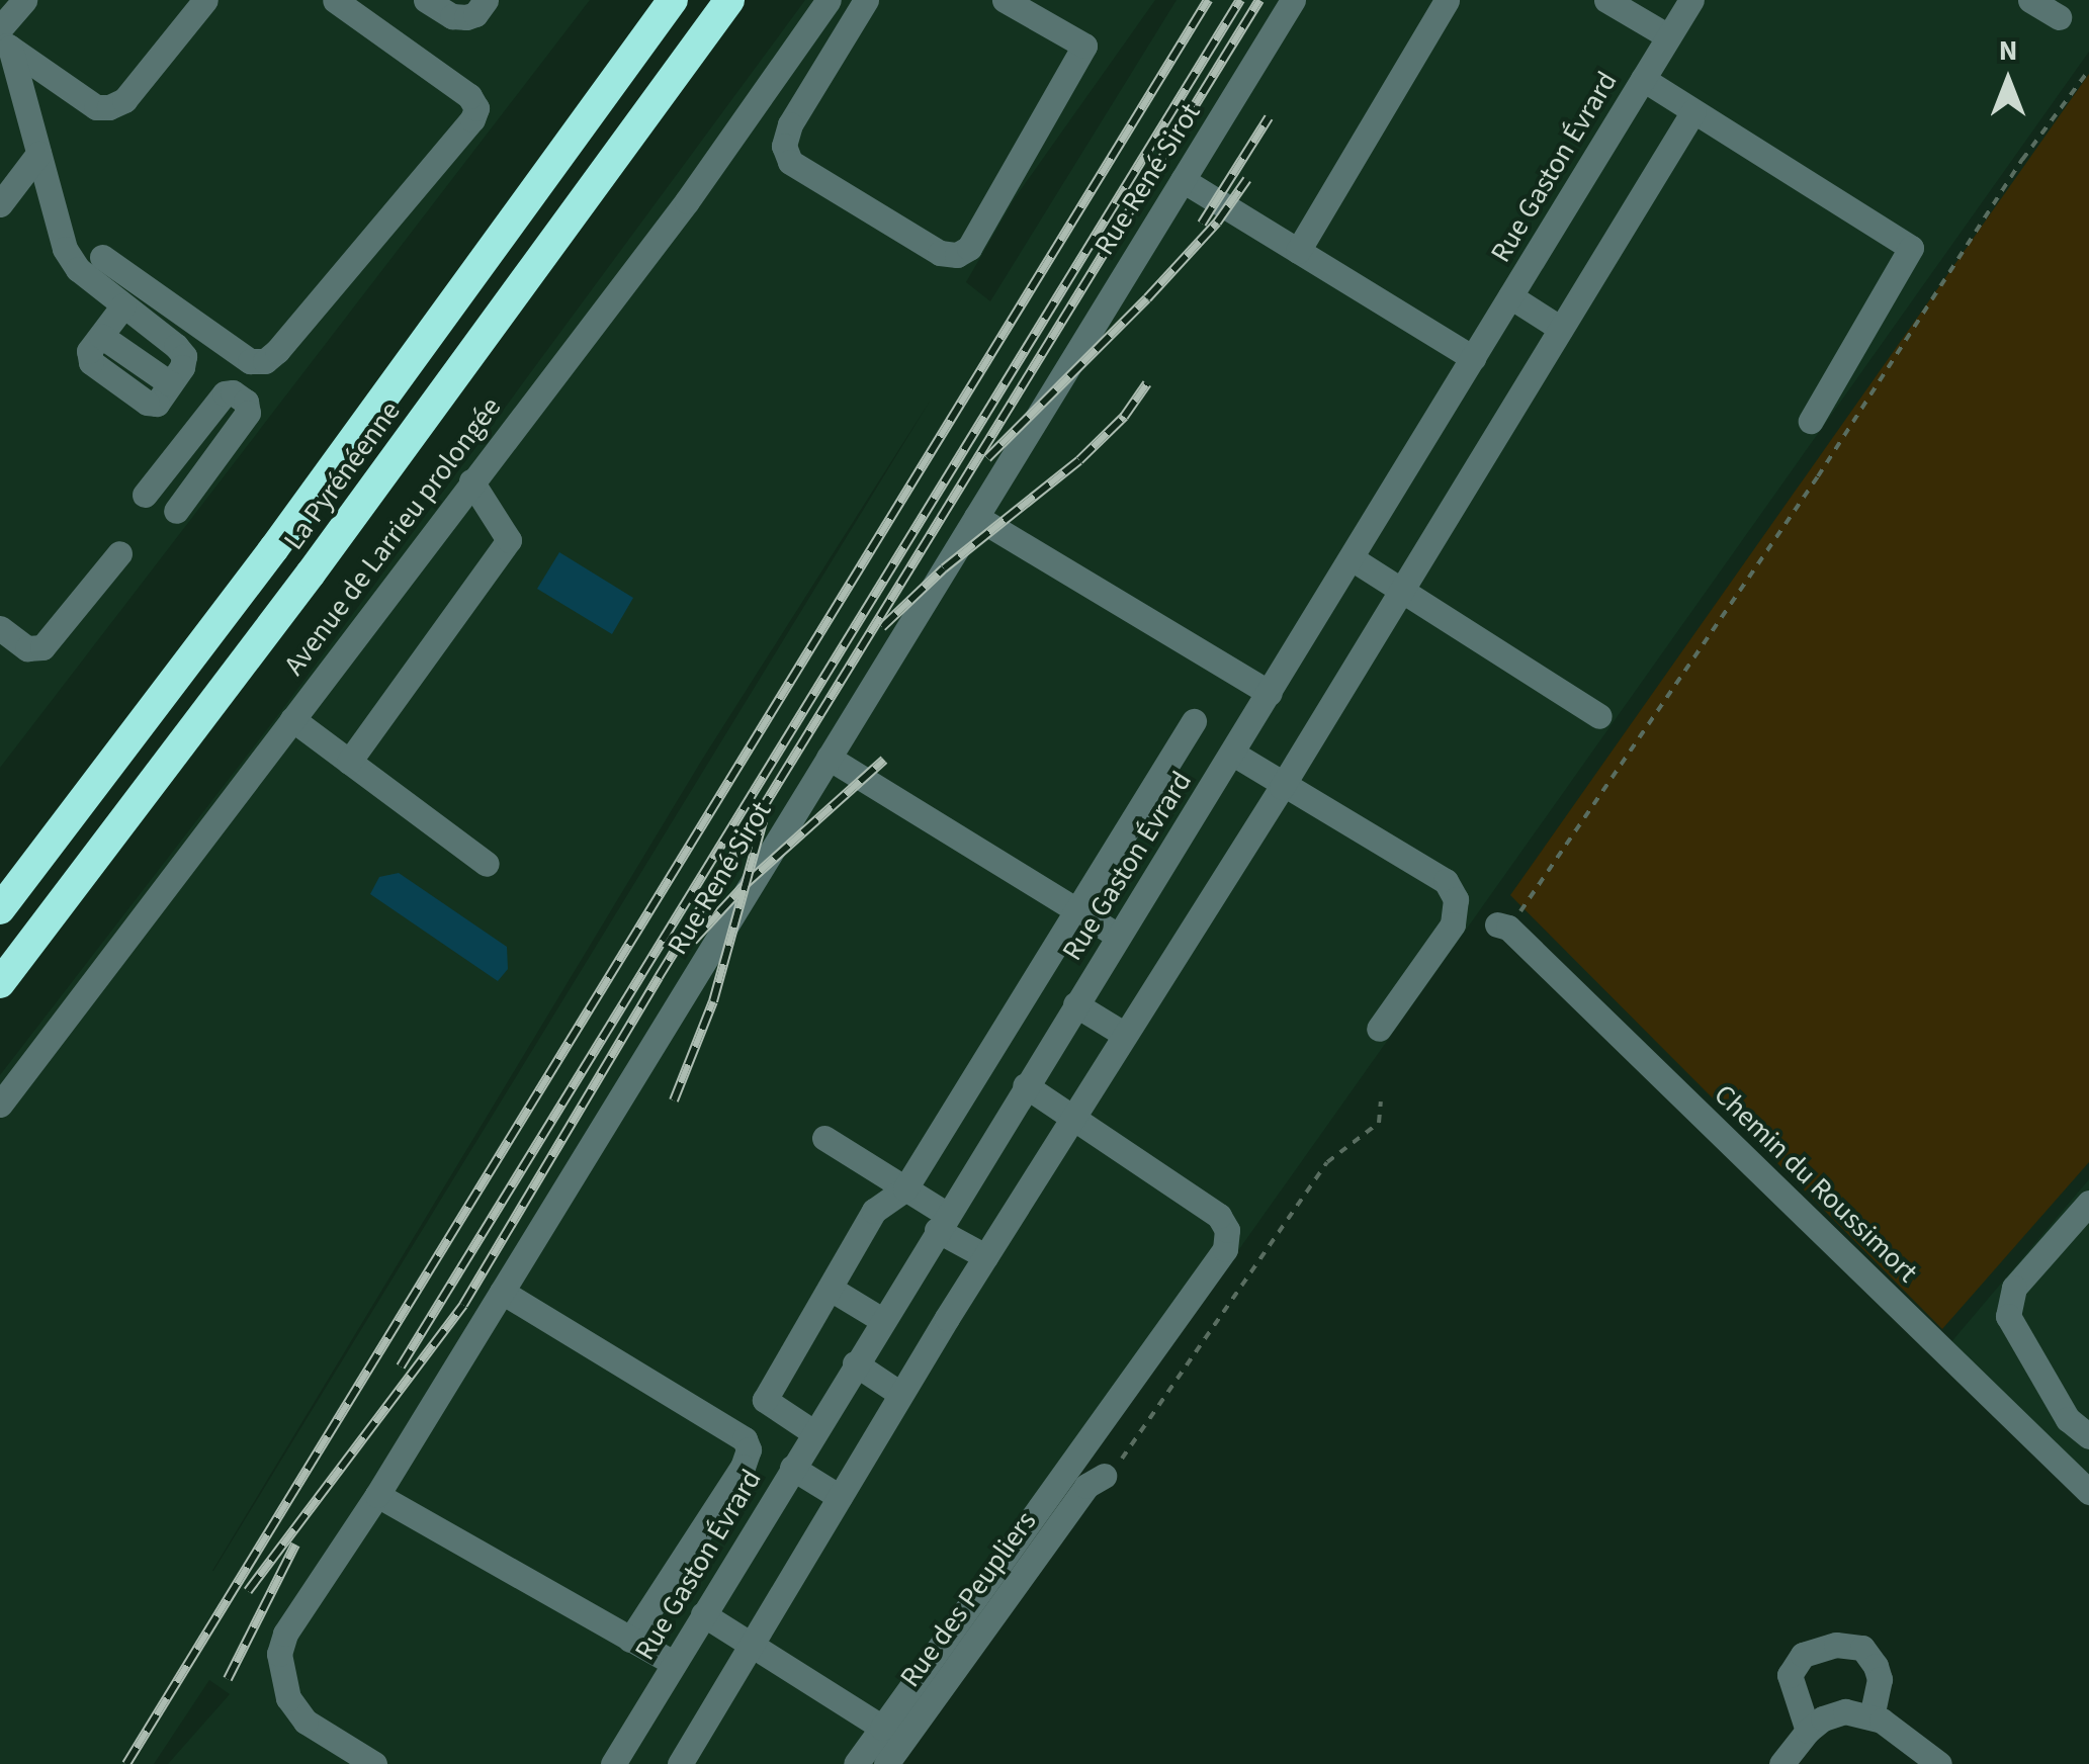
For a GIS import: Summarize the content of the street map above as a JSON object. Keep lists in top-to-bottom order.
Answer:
{
  "streets": {
    "highway": ["La Pyrénéenne"],
    "street": [
      "Rue Gaston Évrard",
      "Rue René Sirot",
      "Avenue de Larrieu prolongée",
      "Chemin du Roussimort",
      "Rue des Peupliers"
    ]
  },
  "north": "top"
}
